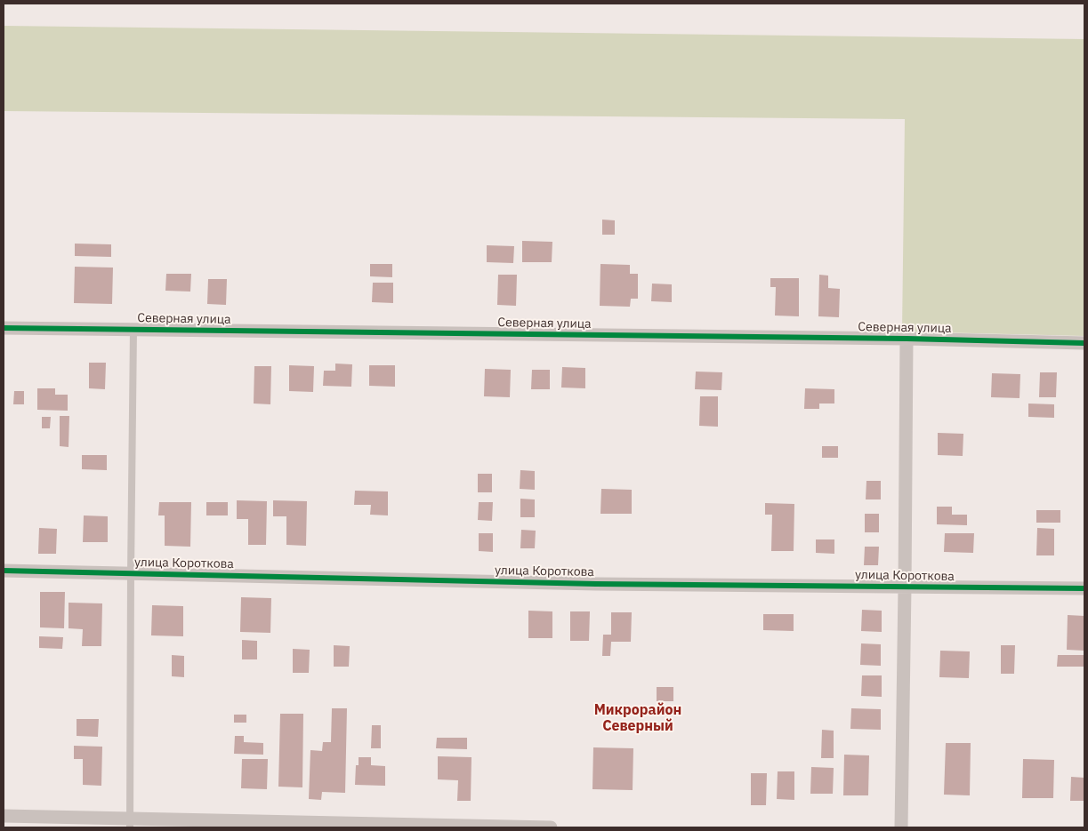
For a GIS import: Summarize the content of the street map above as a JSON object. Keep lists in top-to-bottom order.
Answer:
{
  "streets": {
    "street": ["Северная улица", "улица Короткова"]
  },
  "districts": ["Микрорайон Северный"]
}
